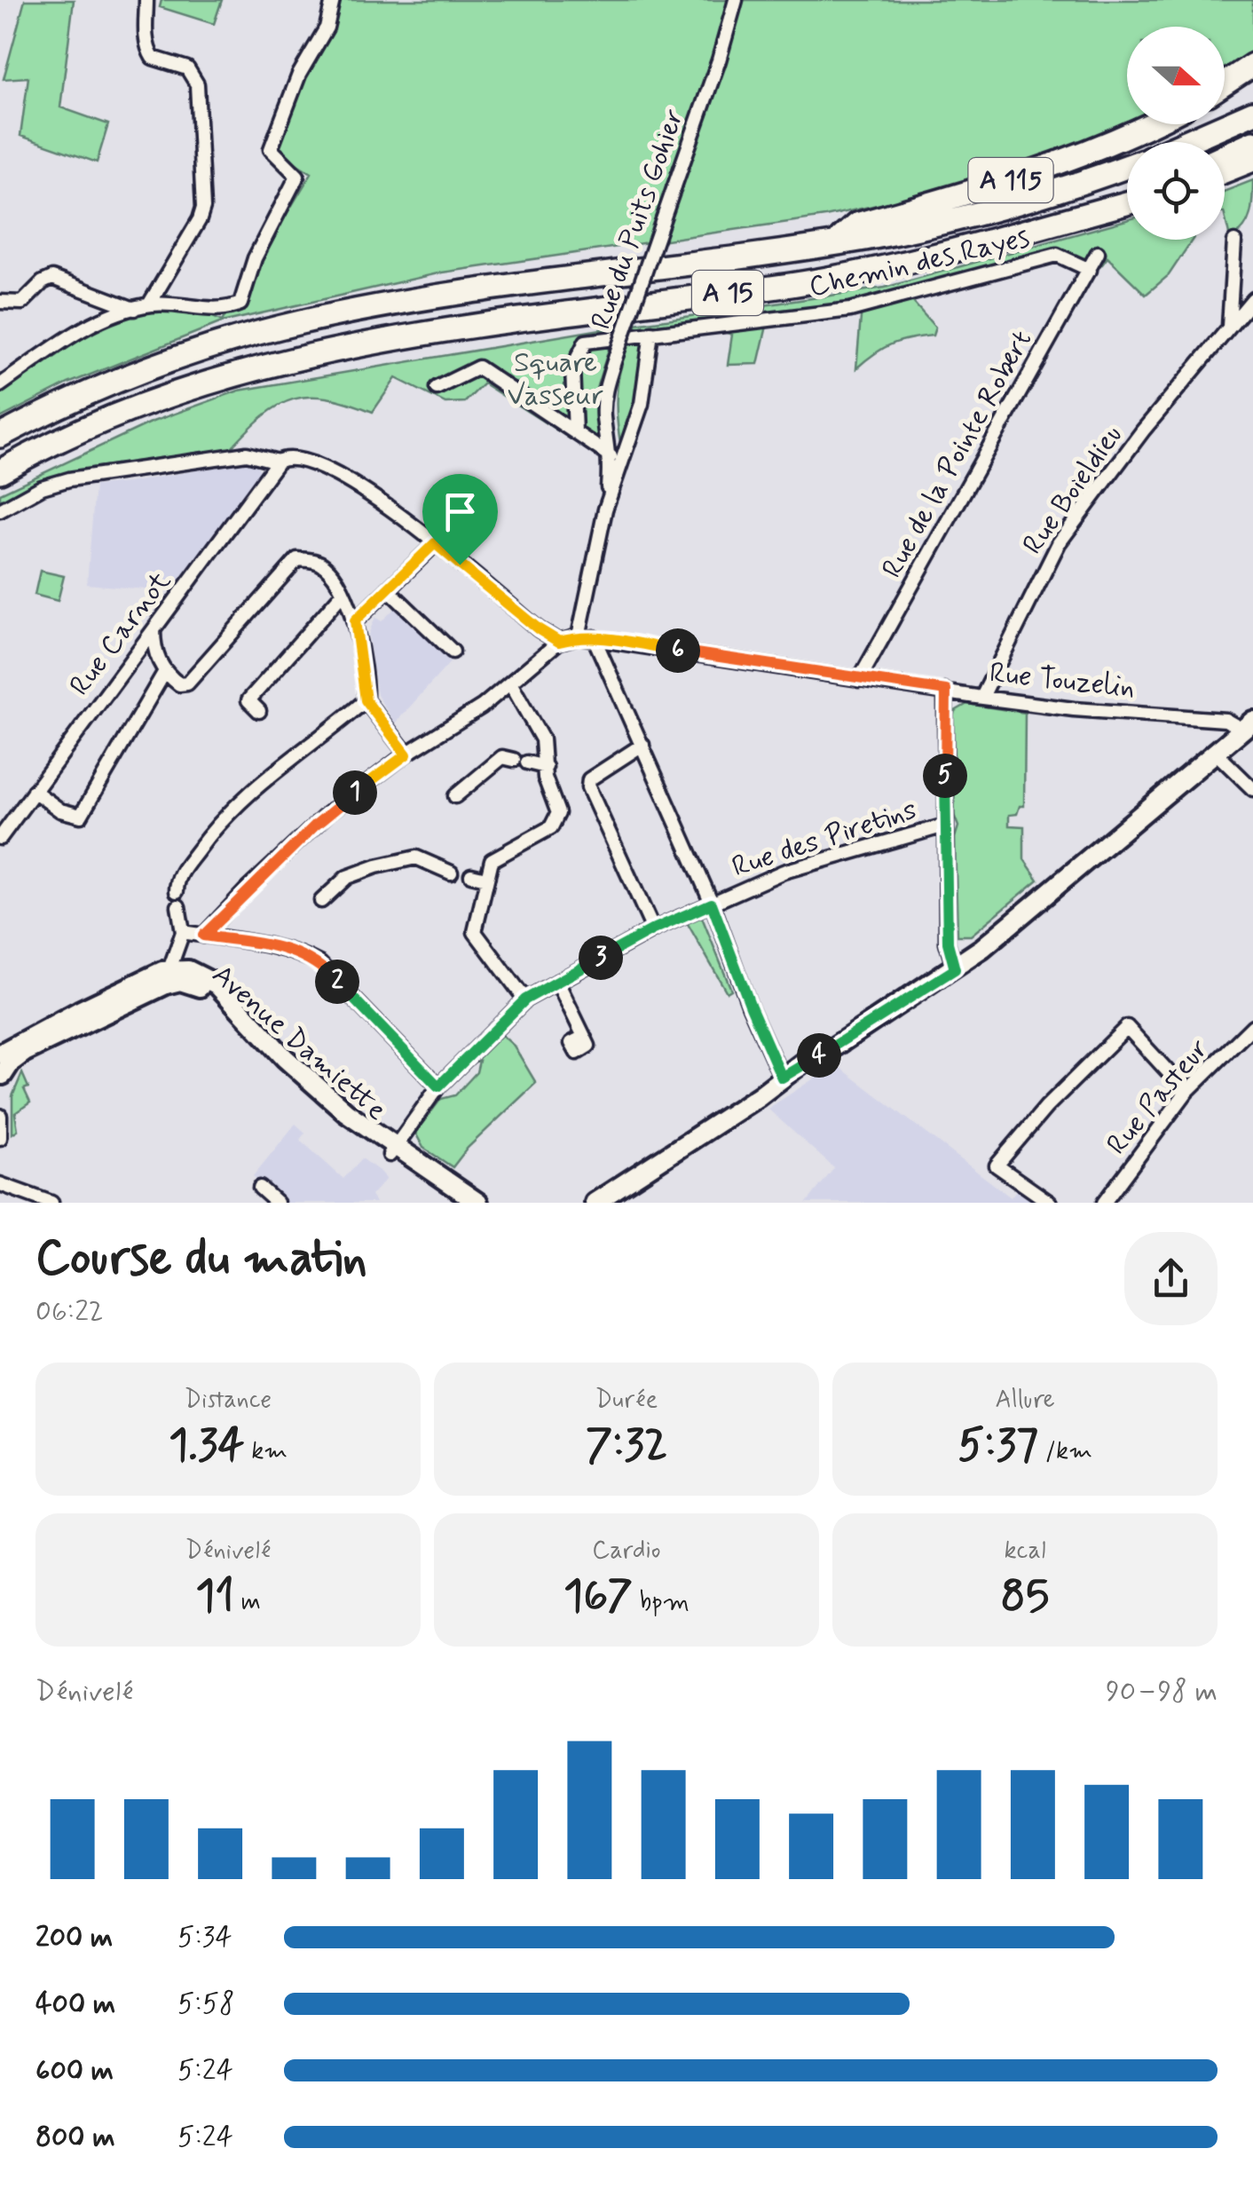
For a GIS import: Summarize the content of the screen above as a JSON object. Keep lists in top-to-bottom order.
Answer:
{
  "streets": {
    "highway": ["A 115", "A 15"],
    "main road": ["Avenue Damiette"],
    "street": [
      "Rue du Puits Gohier",
      "Chemin des Rayes",
      "Rue de la Pointe Robert",
      "Rue Boieldieu",
      "Rue Carnot",
      "Rue Touzelin",
      "Rue des Piretins",
      "Rue Pasteur"
    ]
  },
  "crossings": [
    ["A 115", "A 15"],
    ["Rue du Puits Gohier", "Chemin des Rayes"],
    ["Rue du Puits Gohier", "Rue Touzelin"],
    ["Chemin des Rayes", "Rue de la Pointe Robert"],
    ["Rue de la Pointe Robert", "Rue Touzelin"],
    ["Rue Boieldieu", "Rue Touzelin"],
    ["Rue des Piretins", "Avenue Damiette"]
  ],
  "parks": ["Square Vasseur"],
  "north": "right",
  "page": {
    "pins": [
      "6",
      "5",
      "1",
      "3",
      "2",
      "4"
    ],
    "heading": ["Course du matin", "06:22"],
    "stats": [
      ["Distance", "1.34 km"],
      ["Durée", "7:32"],
      ["Allure", "5:37 /km"],
      ["Dénivelé", "11 m"],
      ["Cardio", "167 bpm"],
      ["kcal", "85"]
    ],
    "chart": ["Dénivelé", "90–98 m"],
    "list": [
      {
        "name": "200 m",
        "note": "5:34"
      },
      {
        "name": "400 m",
        "note": "5:58"
      },
      {
        "name": "600 m",
        "note": "5:24"
      },
      {
        "name": "800 m",
        "note": "5:24"
      }
    ]
  }
}
